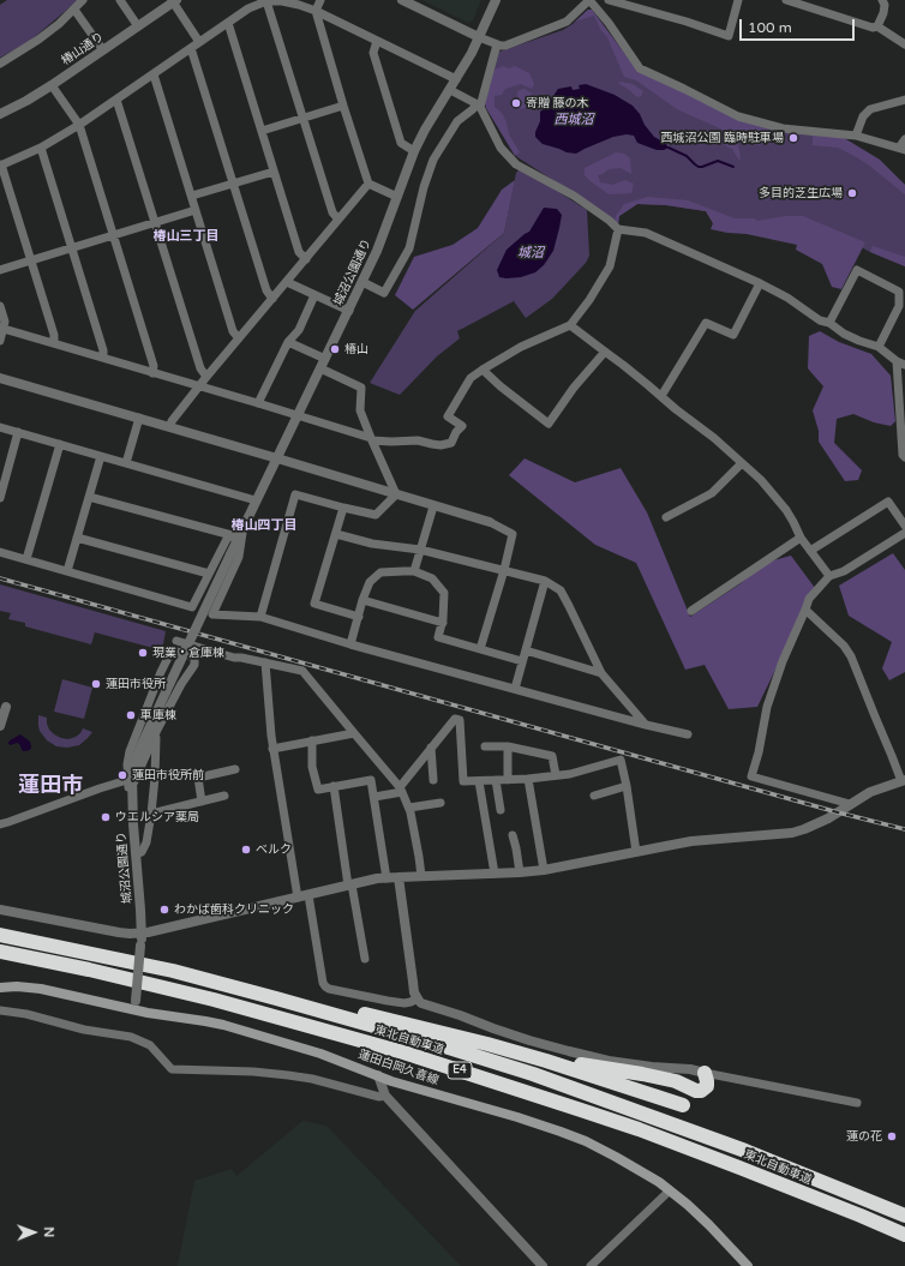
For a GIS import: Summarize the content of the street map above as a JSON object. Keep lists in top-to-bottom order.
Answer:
{
  "streets": {
    "highway": ["東北自動車道", "E4"],
    "main road": ["蓮田白岡久喜線"],
    "street": ["椿山通り", "城沼公園通り"]
  },
  "crossings": [
    ["城沼公園通り", "蓮田白岡久喜線"]
  ],
  "districts": ["椿山三丁目", "椿山四丁目", "蓮田市"],
  "water": ["西城沼", "城沼"],
  "places": [
    "寄贈 藤の木",
    "西城沼公園 臨時駐車場",
    "多目的芝生広場",
    "椿山",
    "現業・倉庫棟",
    "蓮田市役所",
    "車庫棟",
    "蓮田市役所前",
    "ウエルシア薬局",
    "ベルク",
    "わかば歯科クリニック",
    "蓮の花"
  ],
  "scale_bar": "100 m",
  "north": "right"
}
